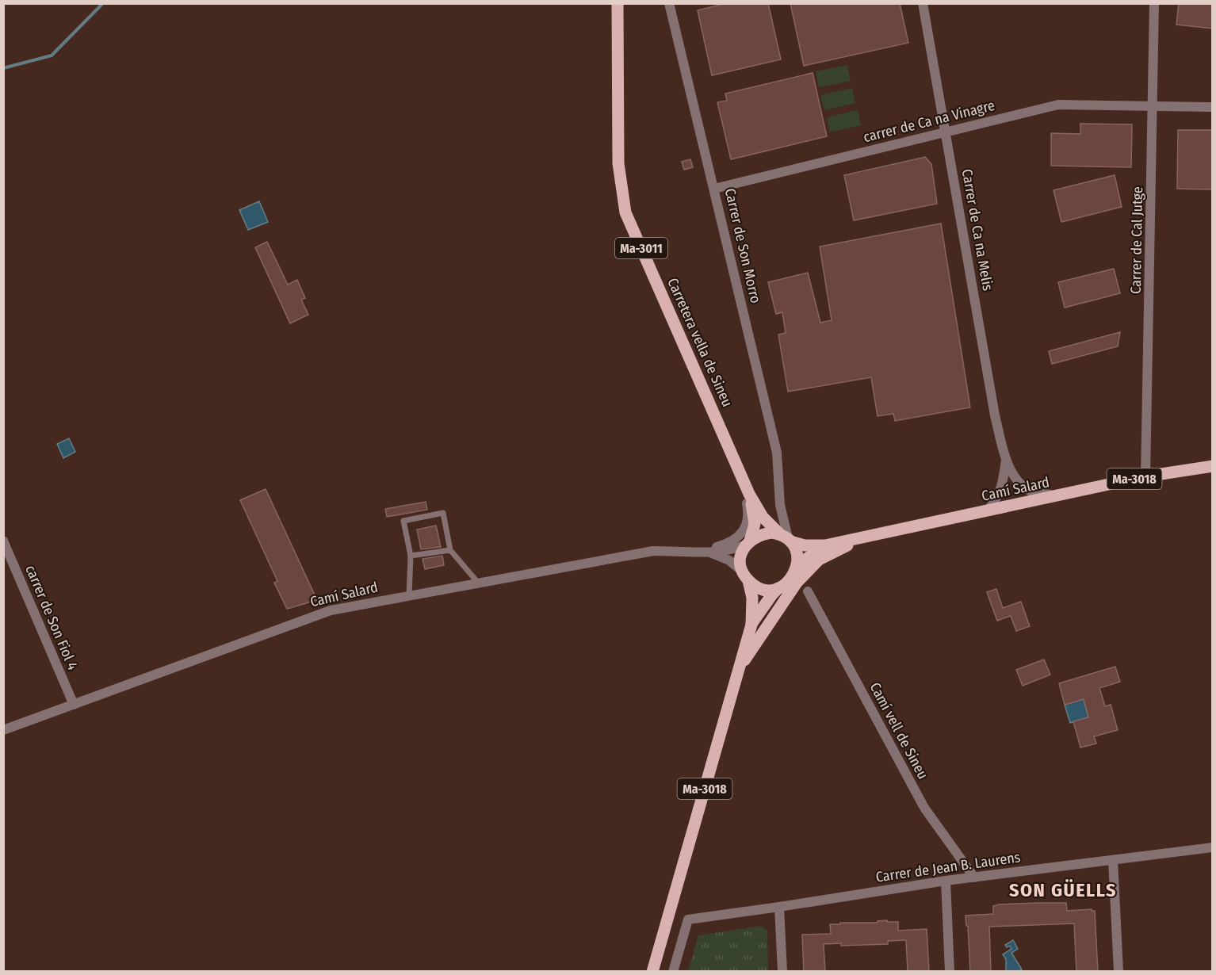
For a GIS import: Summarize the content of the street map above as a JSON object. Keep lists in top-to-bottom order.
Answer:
{
  "streets": {
    "main road": [
      "Ma-3011",
      "Carretera vella de Sineu",
      "Ma-3018",
      "Camí Salard"
    ],
    "street": [
      "carrer de Ca na Vinagre",
      "Carrer de Ca na Melis",
      "Carrer de Cal Jutge",
      "Carrer de Son Morro",
      "carrer de Son Fiol 4",
      "Camí vell de Sineu",
      "Carrer de Jean B. Laurens"
    ]
  },
  "crossings": [
    ["carrer de Ca na Vinagre", "Carrer de Ca na Melis"],
    ["carrer de Ca na Vinagre", "Carrer de Cal Jutge"],
    ["carrer de Ca na Vinagre", "Carrer de Son Morro"],
    ["Carrer de Ca na Melis", "Camí Salard"],
    ["Carrer de Cal Jutge", "Camí Salard"],
    ["Carrer de Son Morro", "Carretera vella de Sineu"],
    ["Carrer de Son Morro", "Ma-3018"],
    ["Carrer de Son Morro", "Camí Salard"],
    ["Carretera vella de Sineu", "Ma-3018"],
    ["Carretera vella de Sineu", "Camí Salard"],
    ["Ma-3018", "Camí Salard"],
    ["Camí Salard", "carrer de Son Fiol 4"],
    ["Camí vell de Sineu", "Carrer de Jean B. Laurens"]
  ],
  "districts": ["SON GÜELLS"]
}
